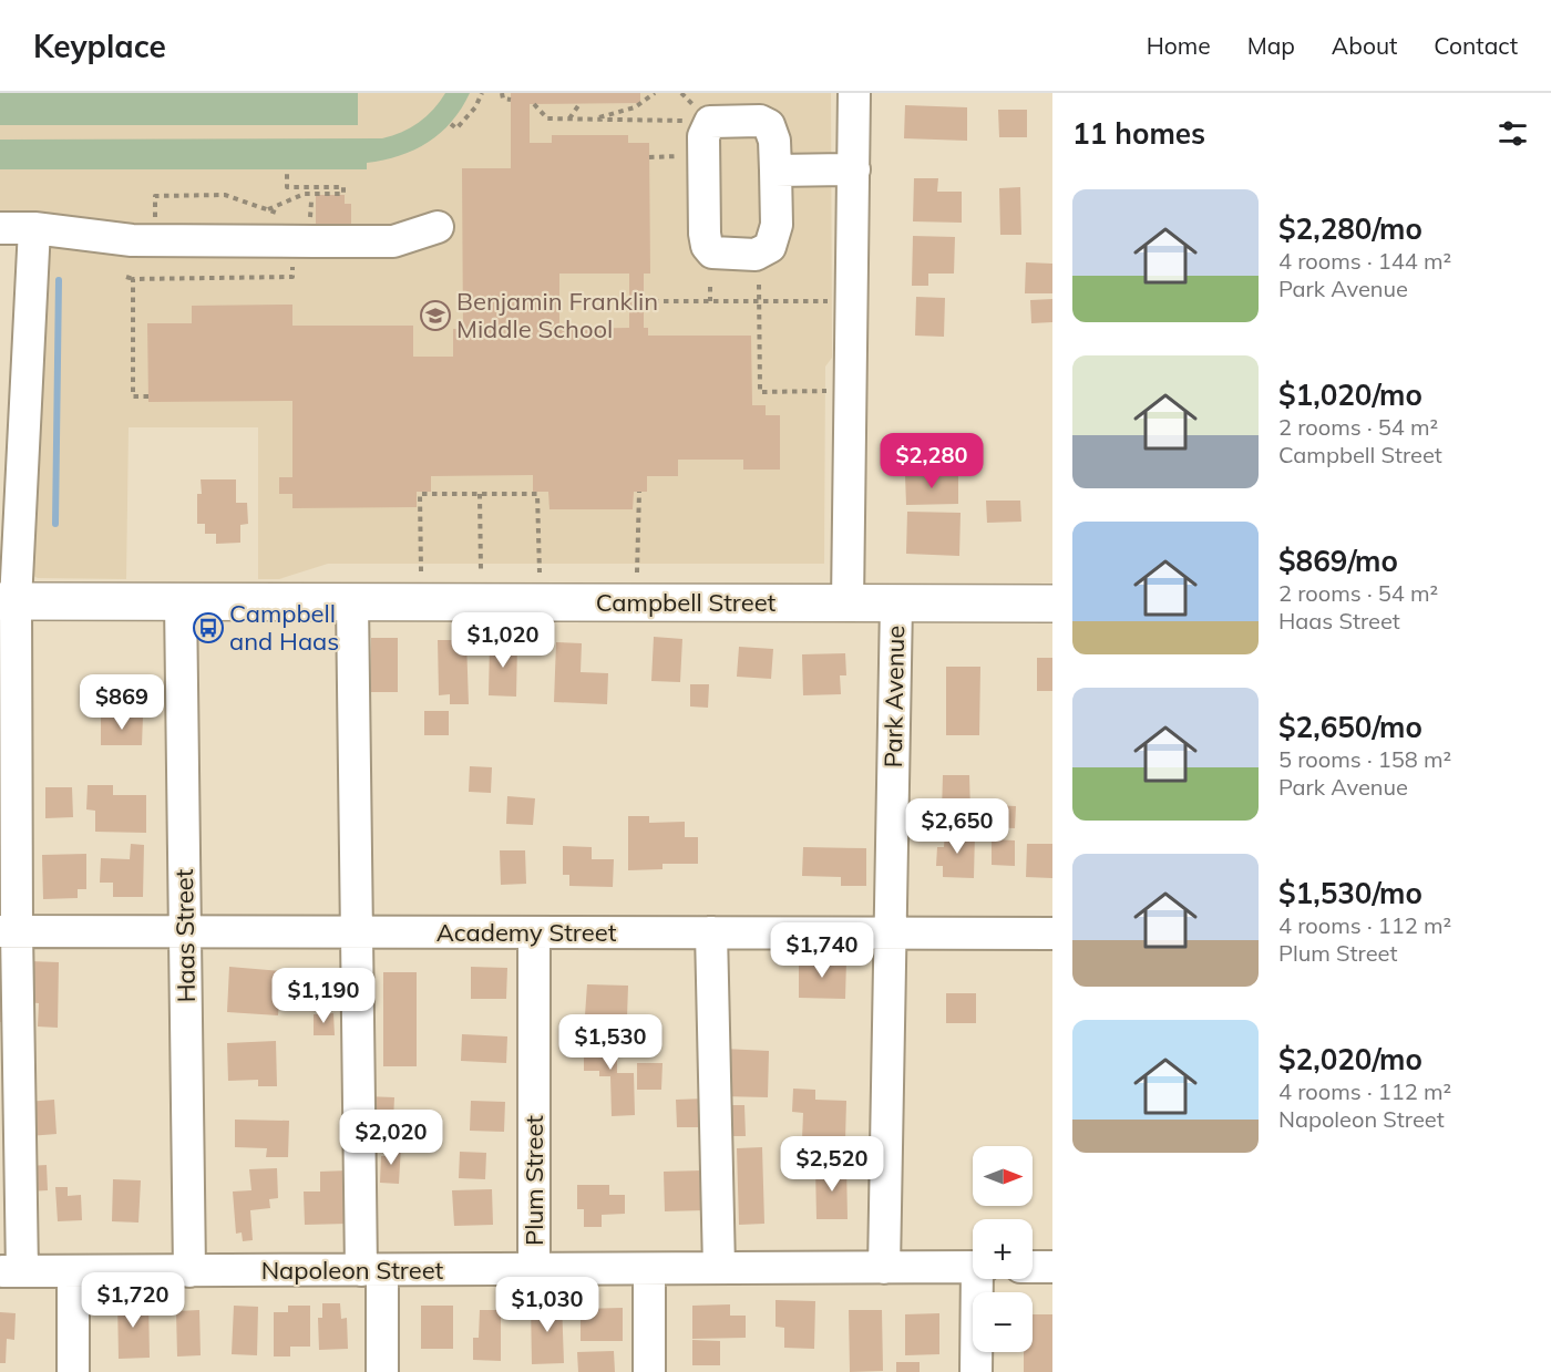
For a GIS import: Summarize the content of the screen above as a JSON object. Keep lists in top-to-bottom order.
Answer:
{
  "streets": {
    "main road": ["Campbell Street"],
    "street": [
      "Park Avenue",
      "Academy Street",
      "Haas Street",
      "Plum Street",
      "Napoleon Street"
    ]
  },
  "crossings": [
    ["Campbell Street", "Park Avenue"],
    ["Campbell Street", "Haas Street"],
    ["Park Avenue", "Academy Street"],
    ["Park Avenue", "Napoleon Street"],
    ["Academy Street", "Haas Street"],
    ["Academy Street", "Plum Street"],
    ["Haas Street", "Napoleon Street"],
    ["Plum Street", "Napoleon Street"]
  ],
  "places": {
    "school or university": ["Benjamin Franklin Middle School"],
    "bus stop": ["Campbell and Haas"]
  },
  "north": "right",
  "page": {
    "header": "Keyplace",
    "nav": [
      "Home",
      "Map",
      "About",
      "Contact"
    ],
    "heading": "11 homes",
    "list": [
      {
        "name": "$2,280/mo",
        "note": "4 rooms · 144 m² · Park Avenue"
      },
      {
        "name": "$1,020/mo",
        "note": "2 rooms · 54 m² · Campbell Street"
      },
      {
        "name": "$869/mo",
        "note": "2 rooms · 54 m² · Haas Street"
      },
      {
        "name": "$2,650/mo",
        "note": "5 rooms · 158 m² · Park Avenue"
      },
      {
        "name": "$1,530/mo",
        "note": "4 rooms · 112 m² · Plum Street"
      },
      {
        "name": "$2,020/mo",
        "note": "4 rooms · 112 m² · Napoleon Street"
      }
    ],
    "price": [
      "$2,280",
      "$1,020",
      "$869",
      "$2,650",
      "$1,740",
      "$1,190",
      "$1,530",
      "$2,020",
      "$2,520",
      "$1,720",
      "$1,030"
    ],
    "map_buttons": ["+", "−"]
  }
}
